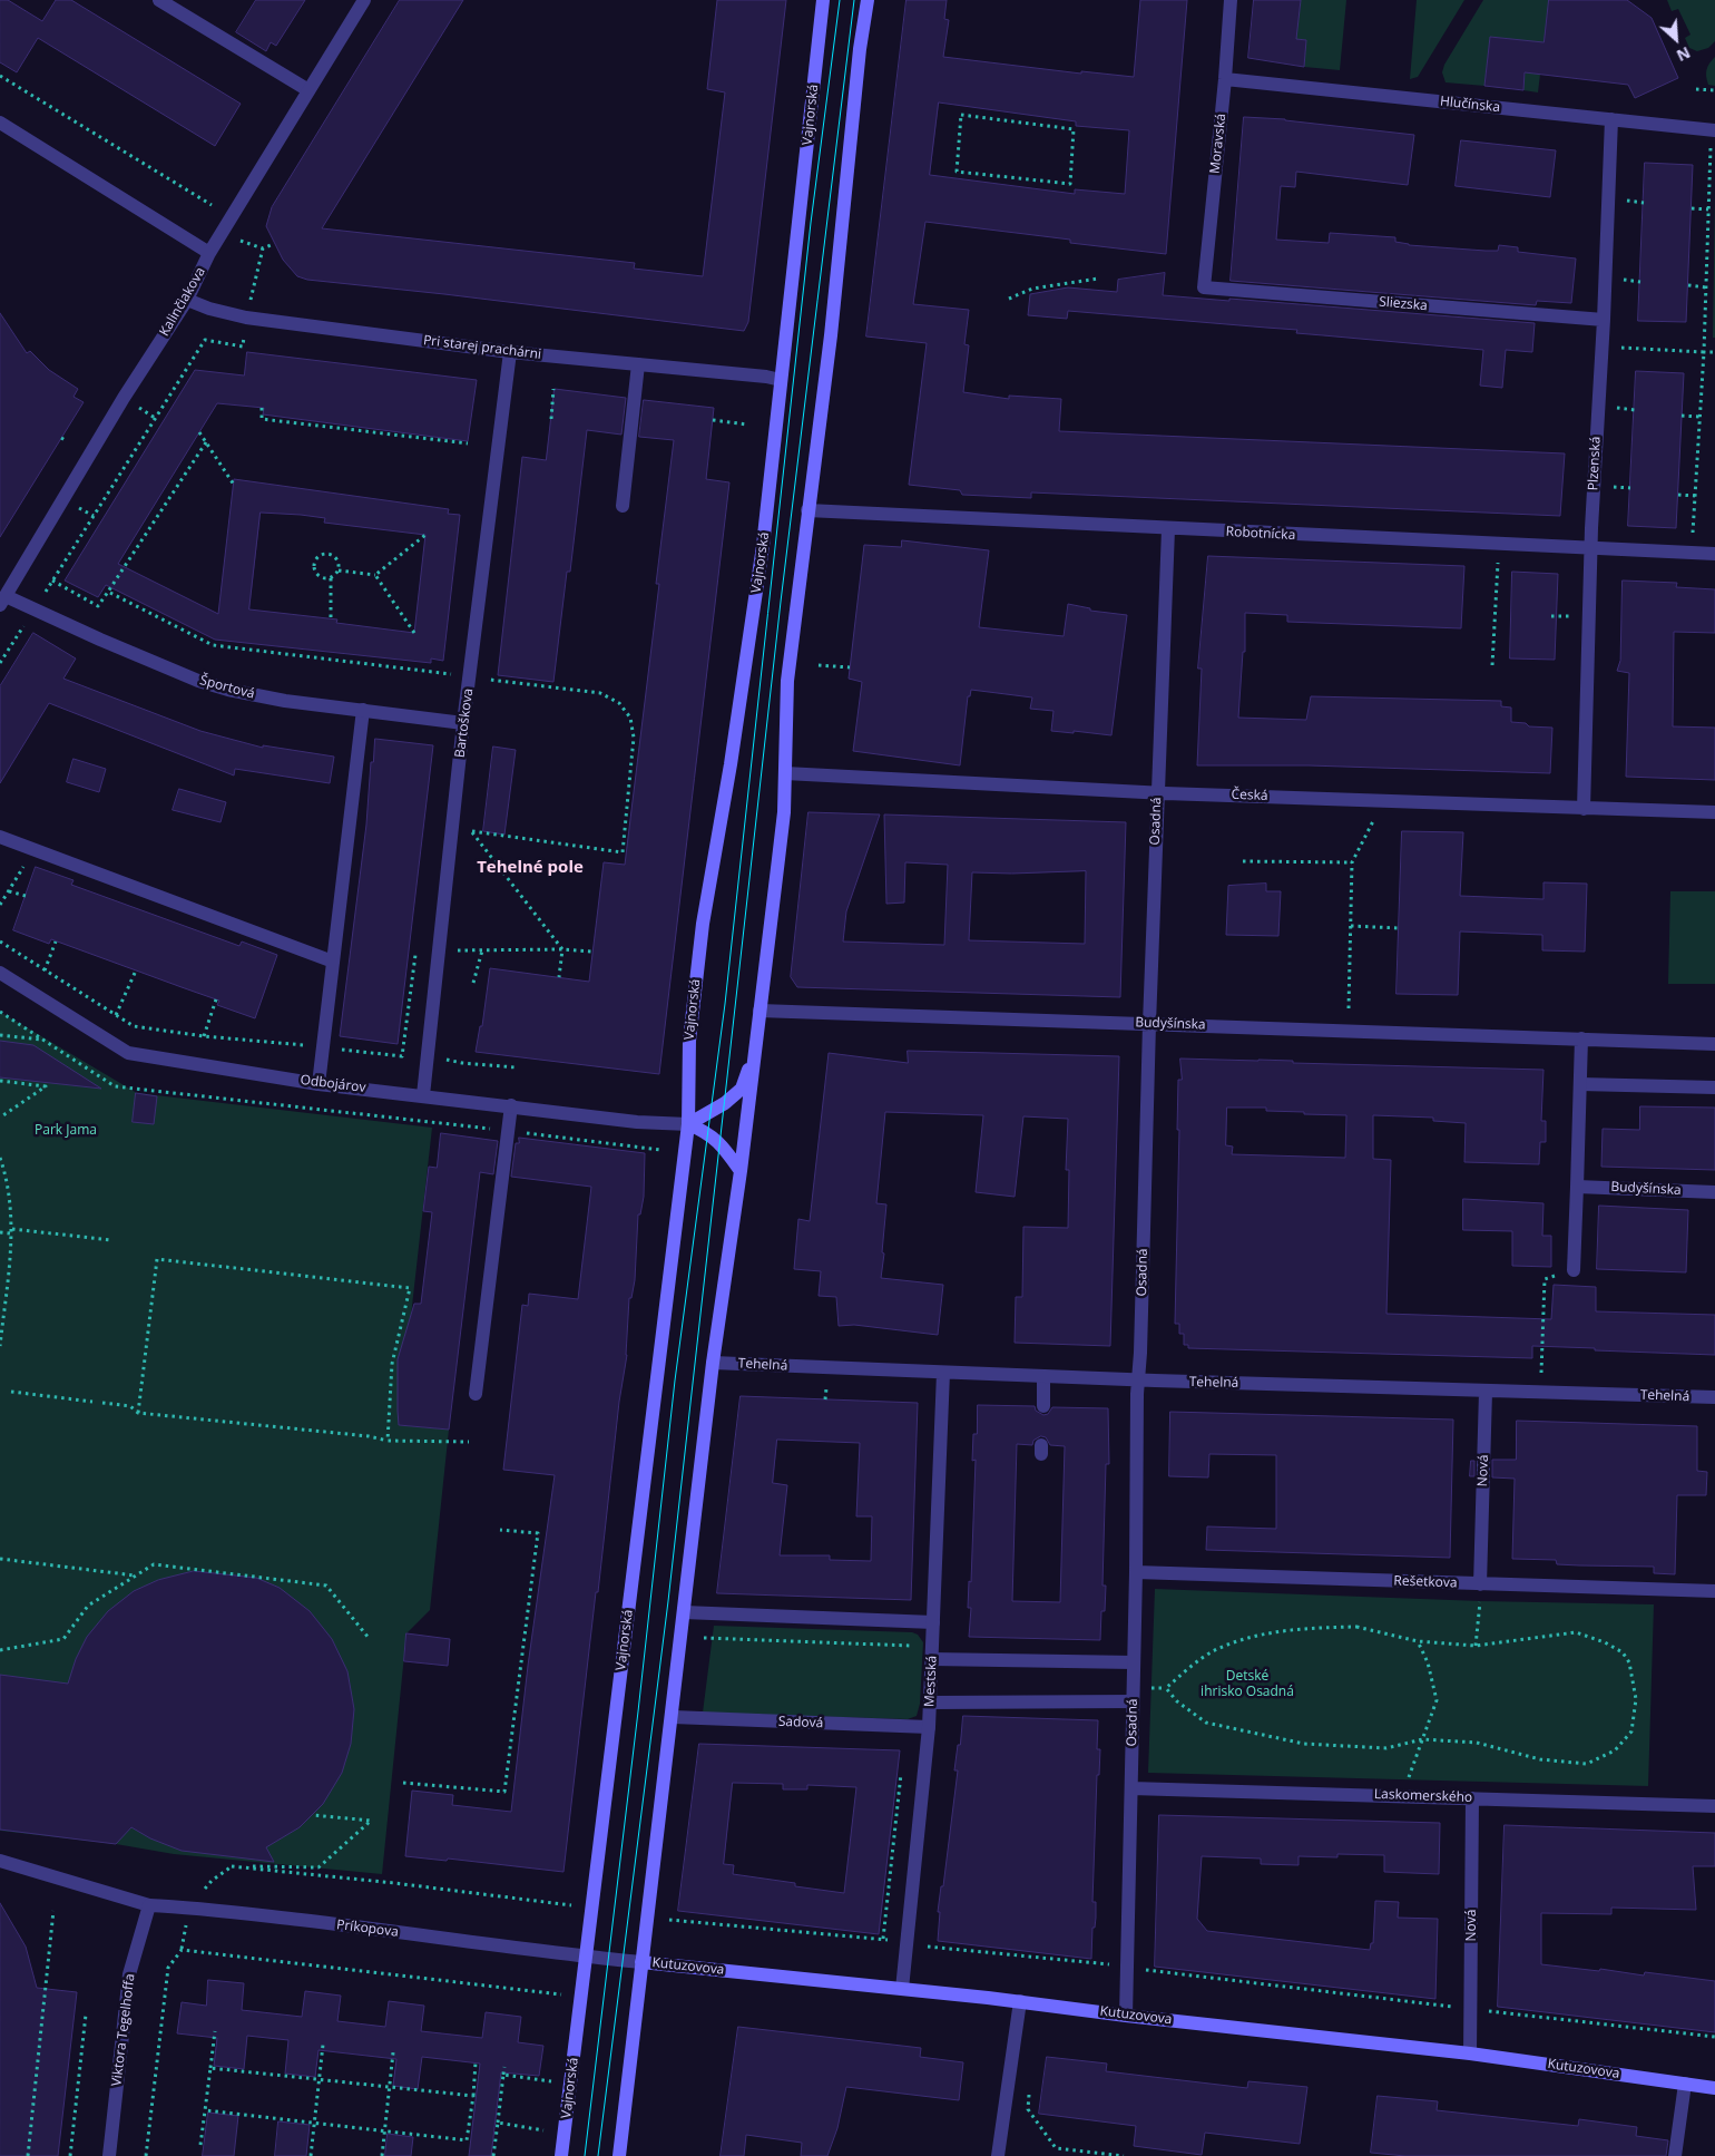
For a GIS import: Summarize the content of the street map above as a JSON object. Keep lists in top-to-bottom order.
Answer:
{
  "streets": {
    "main road": ["Vajnorská", "Kutuzovova"],
    "street": [
      "Hlučínska",
      "Moravská",
      "Kalinčiakova",
      "Sliezska",
      "Pri starej prachárni",
      "Plzenská",
      "Robotnícka",
      "Športová",
      "Bartoškova",
      "Česká",
      "Osadná",
      "Budyšínska",
      "Odbojárov",
      "Tehelná",
      "Nová",
      "Rešetkova",
      "Mestská",
      "Sadová",
      "Laskomerského",
      "Príkopova",
      "Viktora Tegelhoffa"
    ]
  },
  "crossings": [
    ["Hlučínska", "Moravská"],
    ["Hlučínska", "Plzenská"],
    ["Vajnorská", "Pri starej prachárni"],
    ["Vajnorská", "Odbojárov"],
    ["Vajnorská", "Príkopova"],
    ["Vajnorská", "Kutuzovova"],
    ["Moravská", "Sliezska"],
    ["Kalinčiakova", "Pri starej prachárni"],
    ["Kalinčiakova", "Športová"],
    ["Sliezska", "Plzenská"],
    ["Pri starej prachárni", "Bartoškova"],
    ["Plzenská", "Robotnícka"],
    ["Plzenská", "Česká"],
    ["Robotnícka", "Osadná"],
    ["Športová", "Bartoškova"],
    ["Bartoškova", "Odbojárov"],
    ["Česká", "Osadná"],
    ["Osadná", "Budyšínska"],
    ["Osadná", "Tehelná"],
    ["Osadná", "Rešetkova"],
    ["Osadná", "Laskomerského"],
    ["Osadná", "Kutuzovova"],
    ["Tehelná", "Nová"],
    ["Tehelná", "Mestská"],
    ["Nová", "Rešetkova"],
    ["Nová", "Laskomerského"],
    ["Nová", "Kutuzovova"],
    ["Mestská", "Sadová"],
    ["Mestská", "Kutuzovova"],
    ["Príkopova", "Kutuzovova"],
    ["Príkopova", "Viktora Tegelhoffa"]
  ],
  "districts": ["Tehelné pole"],
  "parks": ["Park Jama", "Detské ihrisko Osadná"],
  "north": "bottom right"
}
